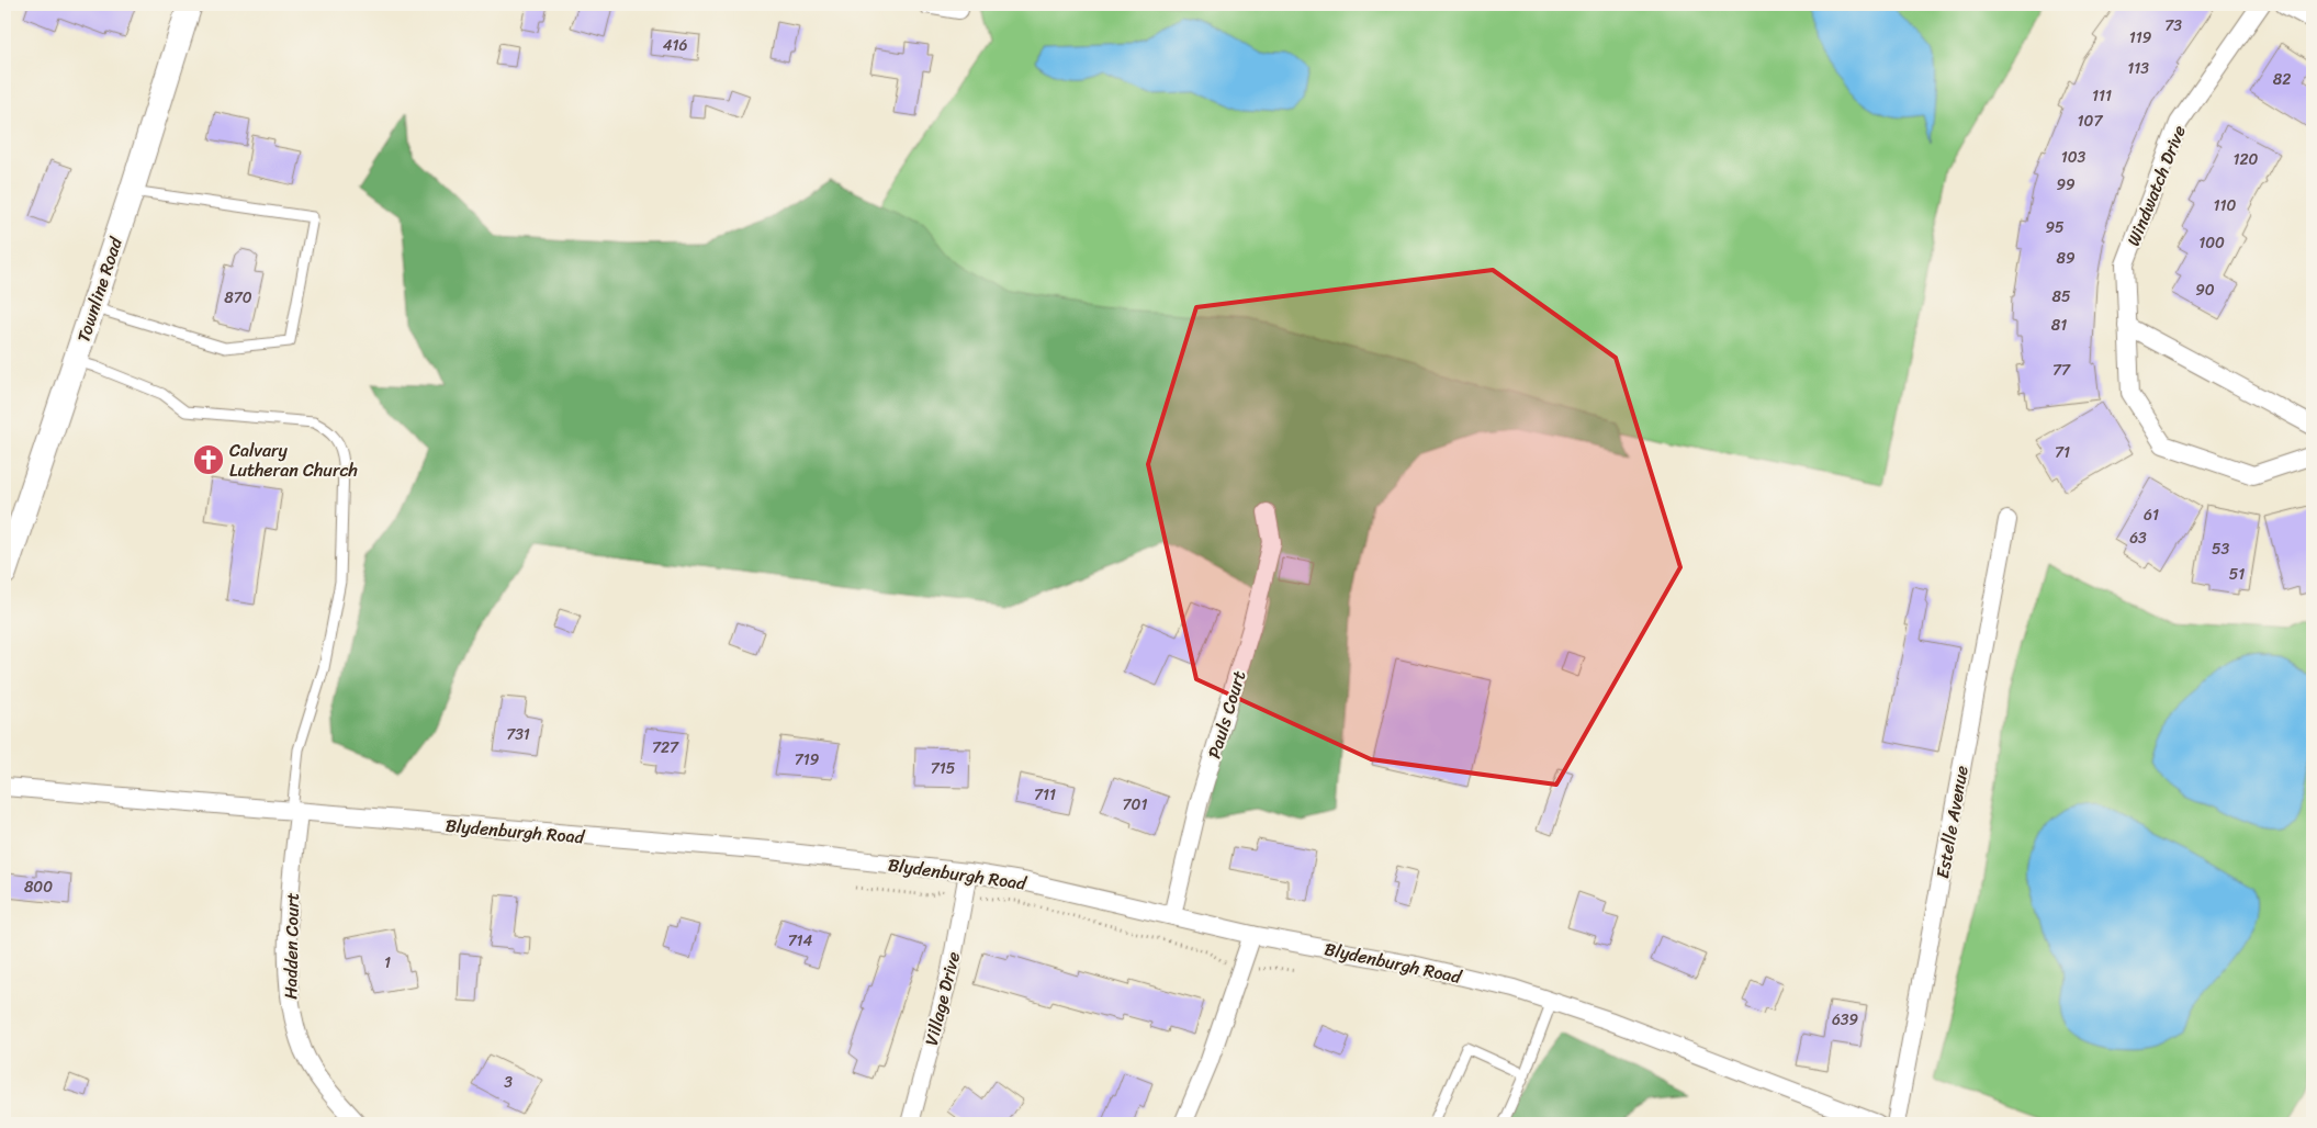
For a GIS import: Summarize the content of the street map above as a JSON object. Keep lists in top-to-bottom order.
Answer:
{
  "streets": {
    "street": [
      "Windwatch Drive",
      "Townline Road",
      "Pauls Court",
      "Estelle Avenue",
      "Blydenburgh Road",
      "Hadden Court",
      "Village Drive"
    ]
  },
  "crossings": [
    ["Pauls Court", "Blydenburgh Road"],
    ["Blydenburgh Road", "Hadden Court"],
    ["Blydenburgh Road", "Village Drive"]
  ],
  "places": {
    "church": ["Calvary Lutheran Church"]
  },
  "house_numbers": [
    "73",
    "119",
    "416",
    "113",
    "82",
    "111",
    "107",
    "103",
    "120",
    "99",
    "110",
    "95",
    "100",
    "89",
    "90",
    "85",
    "870",
    "81",
    "77",
    "71",
    "61",
    "63",
    "53",
    "51",
    "731",
    "727",
    "719",
    "715",
    "711",
    "701",
    "800",
    "714",
    "1",
    "639",
    "3"
  ]
}
